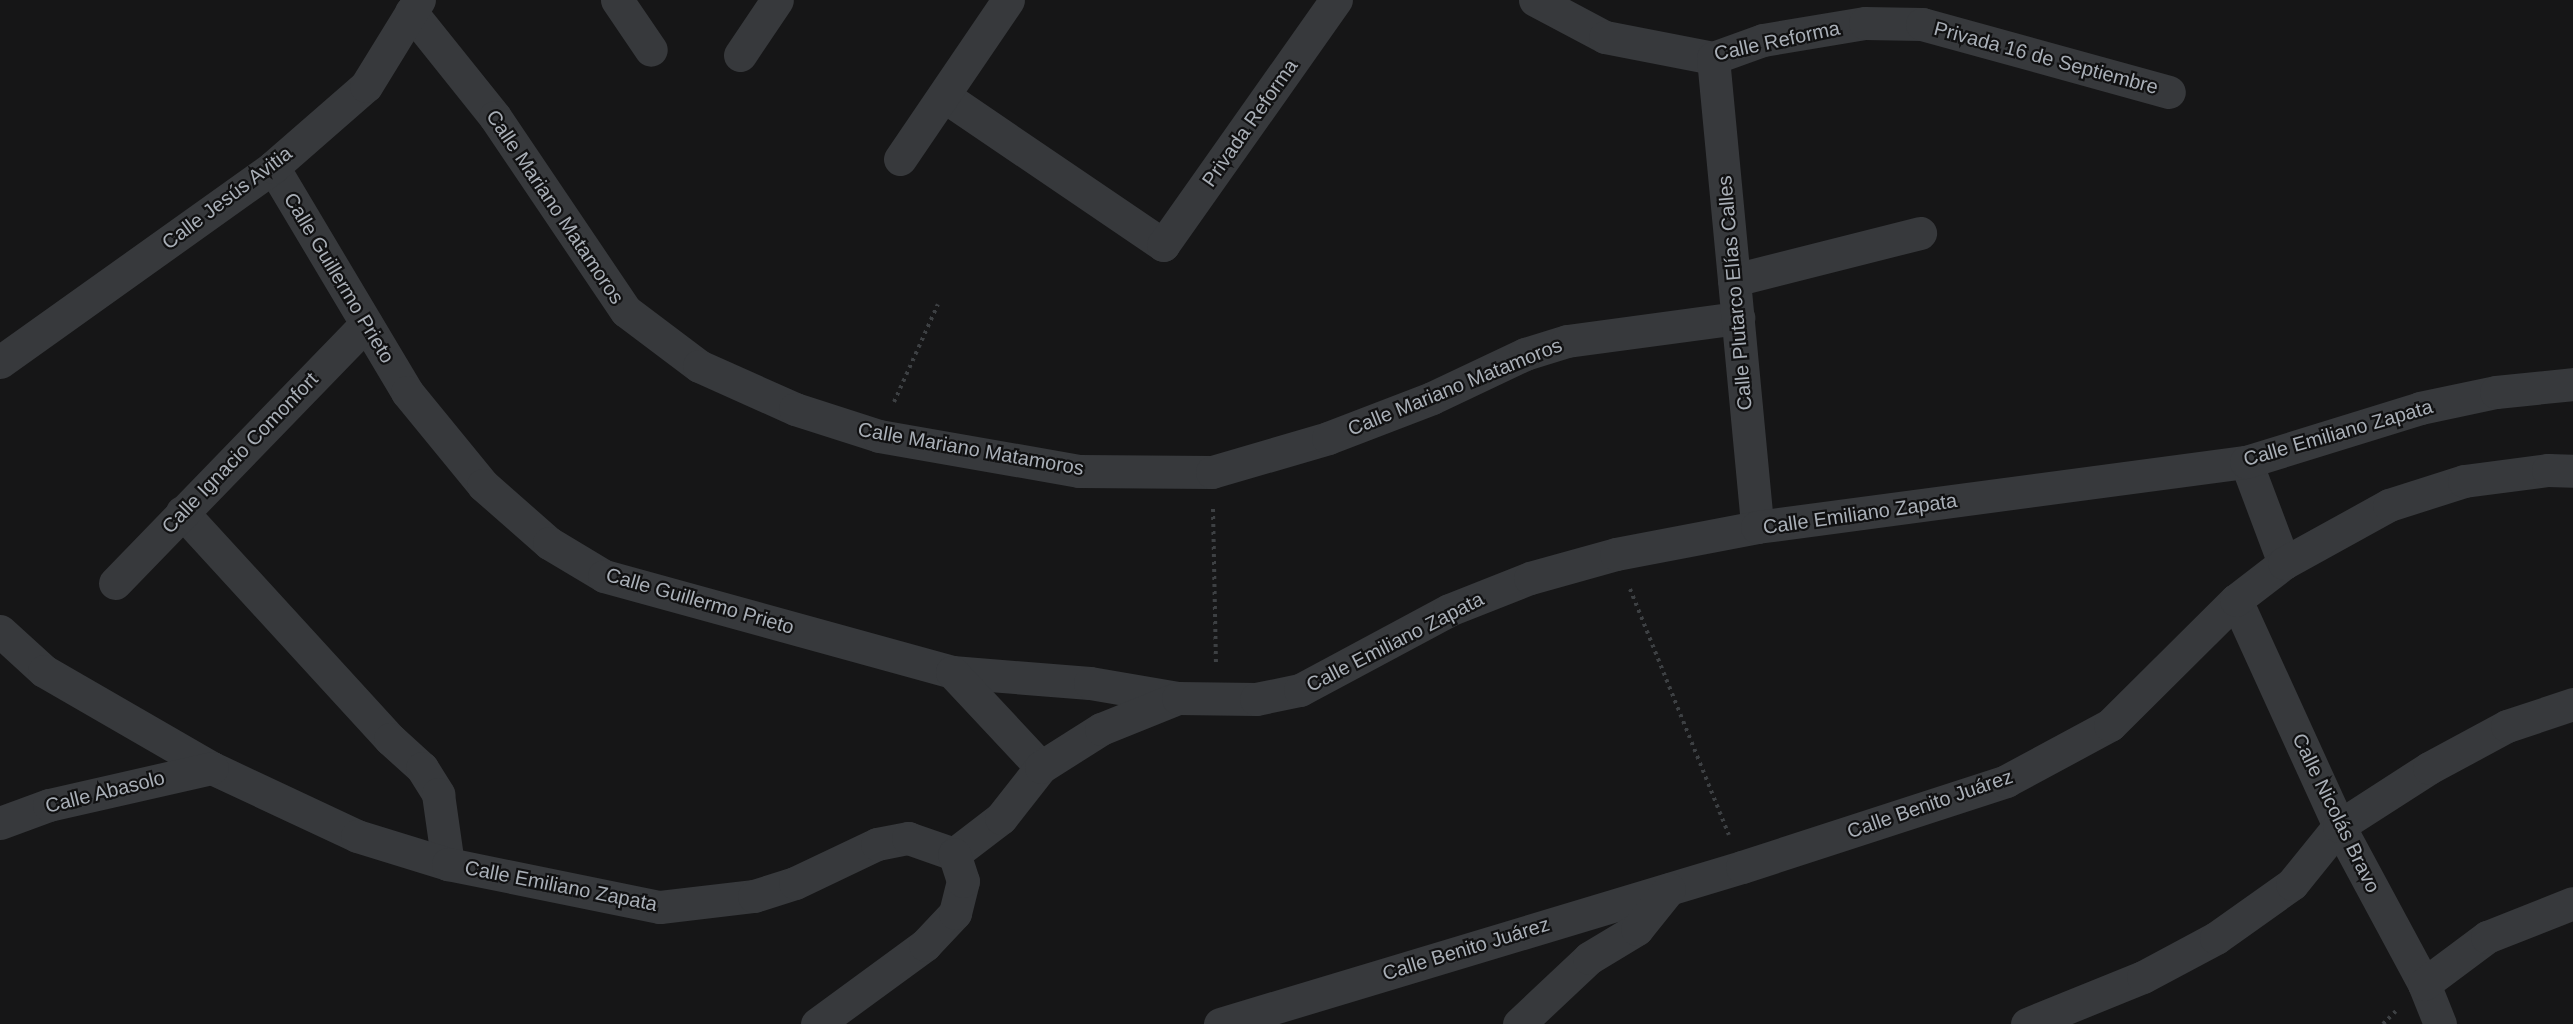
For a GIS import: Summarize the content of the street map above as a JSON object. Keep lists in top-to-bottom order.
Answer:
{
  "streets": {
    "street": [
      "Calle Reforma",
      "Privada 16 de Septiembre",
      "Privada Reforma",
      "Calle Jesús Avitia",
      "Calle Mariano Matamoros",
      "Calle Guillermo Prieto",
      "Calle Plutarco Elías Calles",
      "Calle Emiliano Zapata",
      "Calle Ignacio Comonfort",
      "Calle Abasolo",
      "Calle Benito Juárez",
      "Calle Nicolás Bravo"
    ]
  },
  "crossings": [
    ["Calle Reforma", "Privada 16 de Septiembre"],
    ["Calle Reforma", "Calle Plutarco Elías Calles"],
    ["Calle Jesús Avitia", "Calle Mariano Matamoros"],
    ["Calle Jesús Avitia", "Calle Guillermo Prieto"],
    ["Calle Mariano Matamoros", "Calle Plutarco Elías Calles"],
    ["Calle Guillermo Prieto", "Calle Emiliano Zapata"],
    ["Calle Guillermo Prieto", "Calle Ignacio Comonfort"],
    ["Calle Plutarco Elías Calles", "Calle Emiliano Zapata"],
    ["Calle Emiliano Zapata", "Calle Ignacio Comonfort"],
    ["Calle Emiliano Zapata", "Calle Abasolo"],
    ["Calle Benito Juárez", "Calle Nicolás Bravo"]
  ]
}
